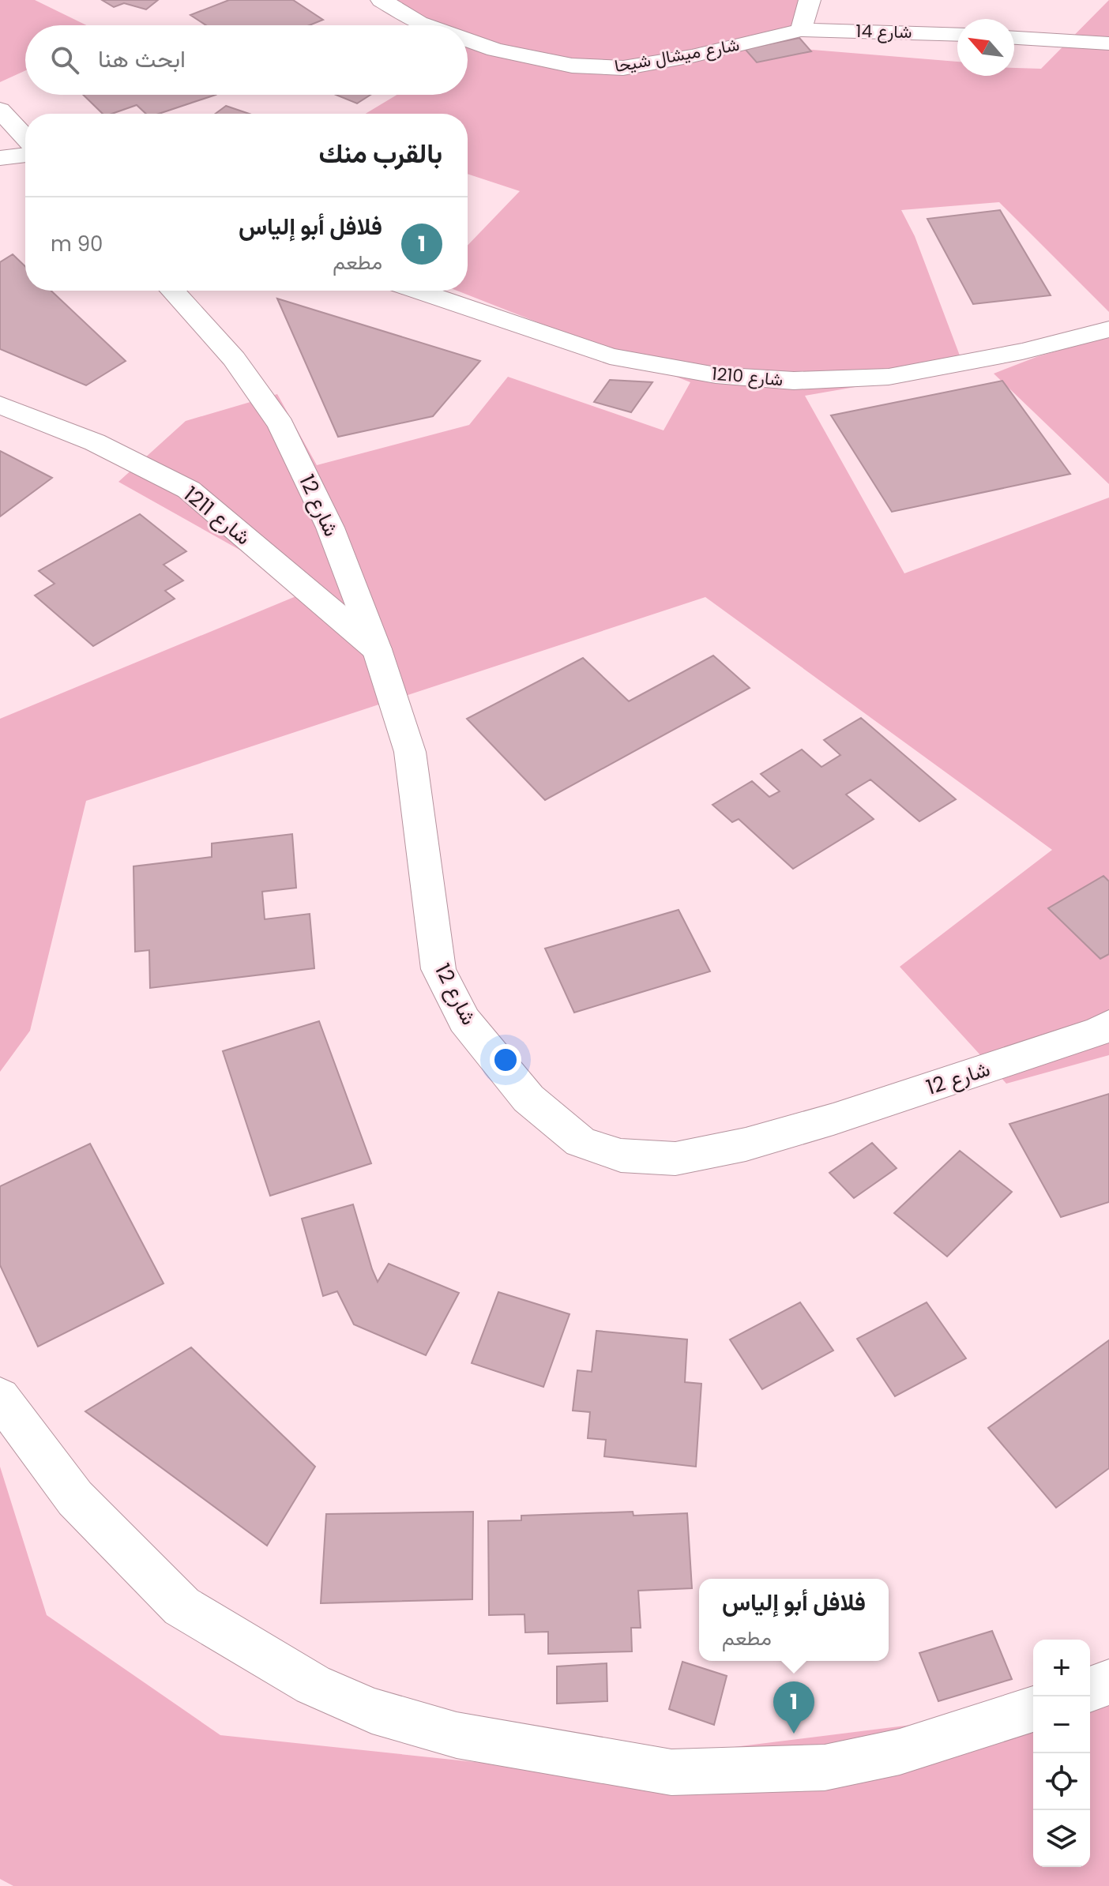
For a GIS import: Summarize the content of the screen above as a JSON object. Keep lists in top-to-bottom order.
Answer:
{
  "streets": {
    "main road": [
      "شارع 14",
      "شارع ميشال شيحا",
      "شارع 1210",
      "شارع 12",
      "شارع 1211"
    ]
  },
  "crossings": [
    ["شارع 14", "شارع ميشال شيحا"],
    ["شارع 12", "شارع 1211"]
  ],
  "north": "top left",
  "page": {
    "search": "ابحث هنا",
    "heading": "بالقرب منك",
    "list": [
      {
        "mark": "1",
        "name": "فلافل أبو إلياس",
        "note": "مطعم",
        "value": "90 m"
      }
    ],
    "popup": ["فلافل أبو إلياس", "مطعم"],
    "map_buttons": ["+", "−"],
    "pins": "1"
  }
}
